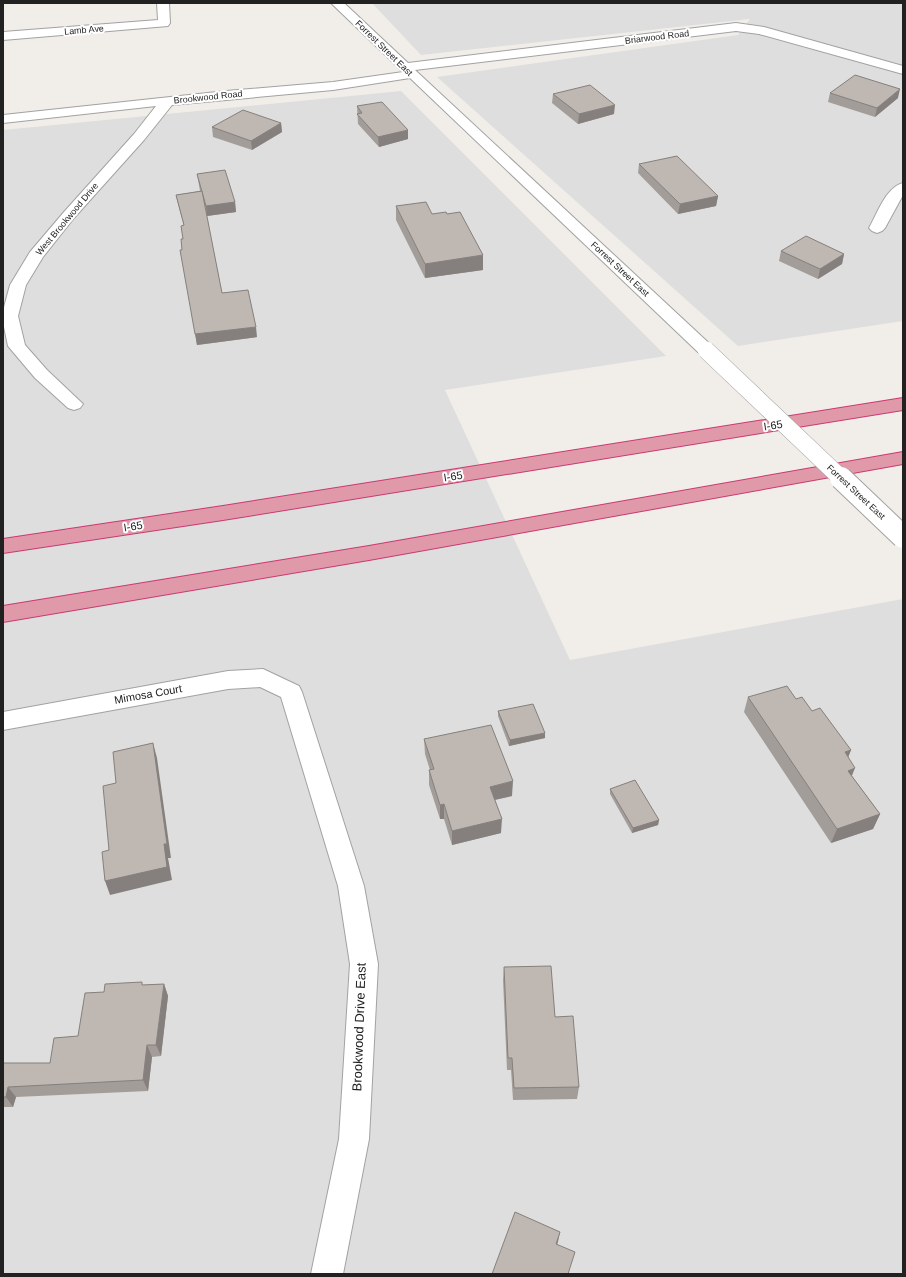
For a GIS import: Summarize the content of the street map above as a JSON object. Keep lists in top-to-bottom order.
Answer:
{
  "streets": {
    "highway": ["I-65"],
    "street": [
      "Lamb Ave",
      "Briarwood Road",
      "Forrest Street East",
      "Brookwood Road",
      "West Brookwood Drive",
      "Mimosa Court",
      "Brookwood Drive East"
    ]
  },
  "crossings": [
    ["Briarwood Road", "Forrest Street East"],
    ["Briarwood Road", "Brookwood Road"],
    ["Forrest Street East", "Brookwood Road"],
    ["Brookwood Road", "West Brookwood Drive"],
    ["Mimosa Court", "Brookwood Drive East"]
  ]
}
